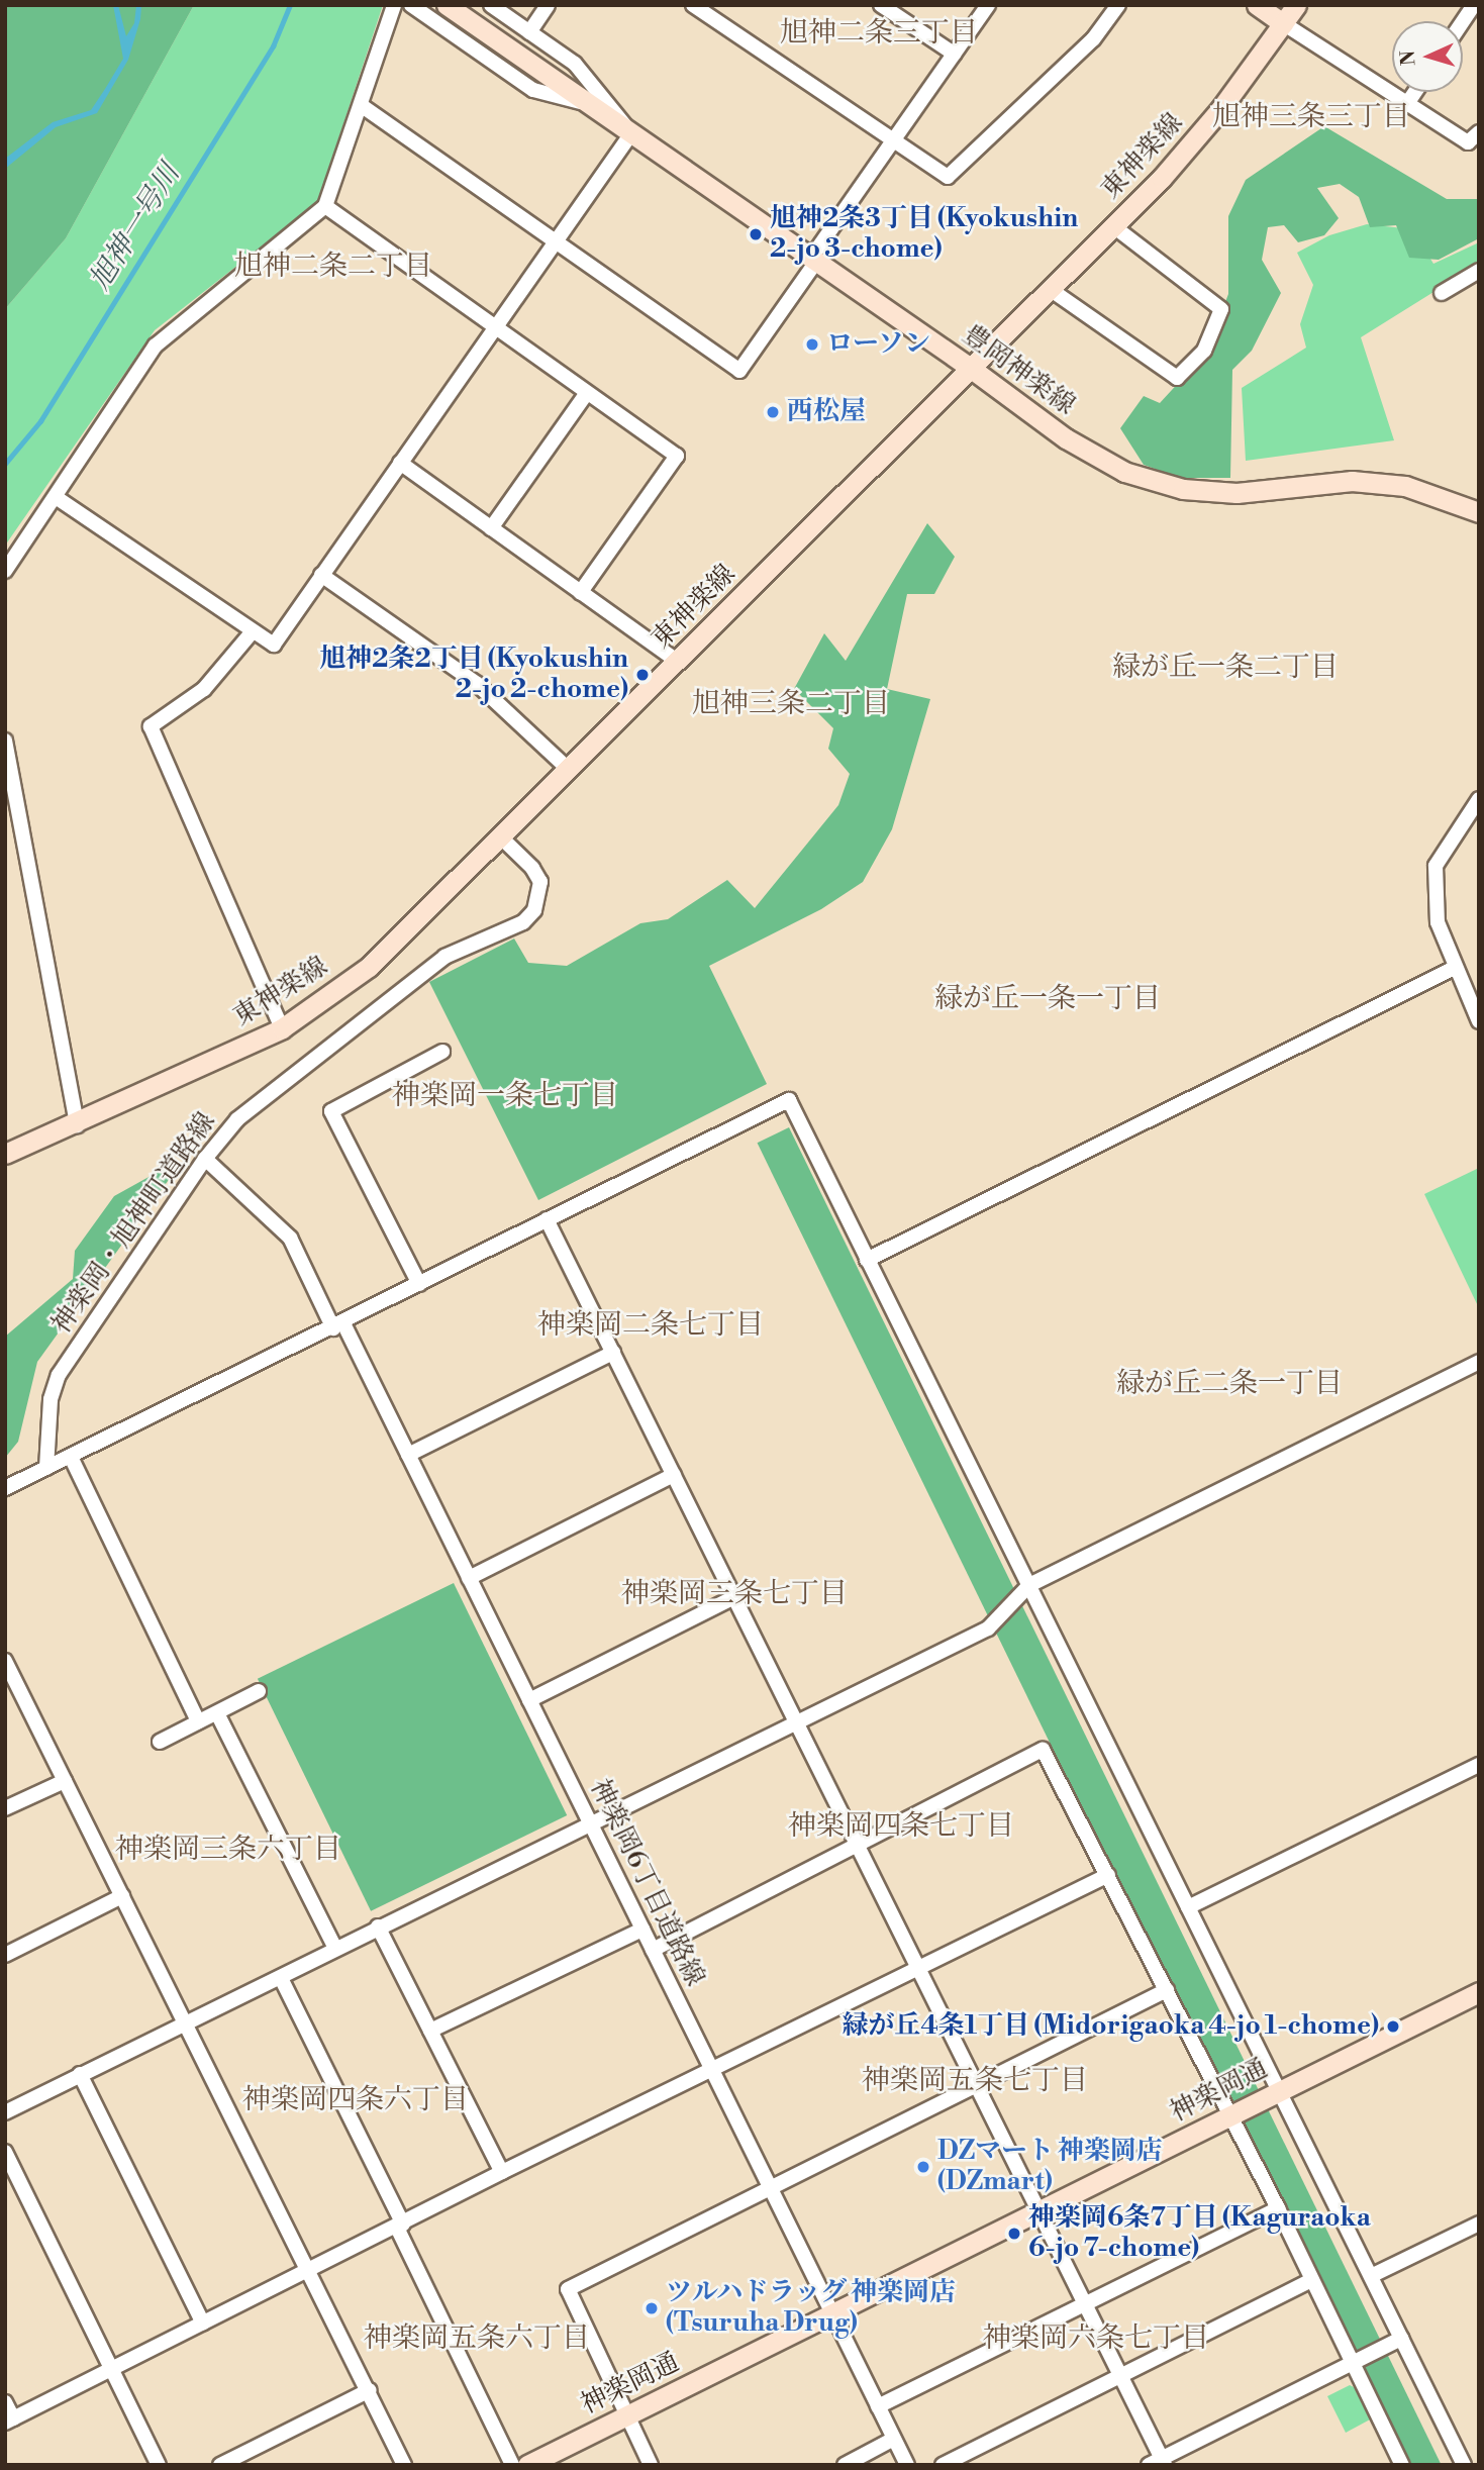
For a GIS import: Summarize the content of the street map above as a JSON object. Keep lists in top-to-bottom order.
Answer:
{
  "streets": {
    "street": [
      "東神楽線",
      "豊岡神楽線",
      "神楽岡・旭神町道路線",
      "神楽岡6丁目道路線",
      "神楽岡通"
    ]
  },
  "crossings": [
    ["東神楽線", "豊岡神楽線"],
    ["東神楽線", "神楽岡・旭神町道路線"],
    ["神楽岡・旭神町道路線", "神楽岡6丁目道路線"],
    ["神楽岡6丁目道路線", "神楽岡通"]
  ],
  "districts": [
    "旭神二条三丁目",
    "旭神三条三丁目",
    "旭神二条二丁目",
    "緑が丘一条二丁目",
    "旭神三条二丁目",
    "緑が丘一条一丁目",
    "神楽岡一条七丁目",
    "神楽岡二条七丁目",
    "緑が丘二条一丁目",
    "神楽岡三条七丁目",
    "神楽岡四条七丁目",
    "神楽岡三条六丁目",
    "神楽岡五条七丁目",
    "神楽岡四条六丁目",
    "神楽岡五条六丁目",
    "神楽岡六条七丁目"
  ],
  "water": ["旭神一号川"],
  "places": [
    "旭神2条3丁目 (Kyokushin 2-jo 3-chome)",
    "ローソン",
    "西松屋",
    "旭神2条2丁目 (Kyokushin 2-jo 2-chome)",
    "緑が丘4条1丁目 (Midorigaoka 4-jo 1-chome)",
    "DZマート 神楽岡店 (DZmart)",
    "神楽岡6条7丁目 (Kaguraoka 6-jo 7-chome)",
    "ツルハドラッグ 神楽岡店 (Tsuruha Drug)"
  ],
  "north": "left"
}
